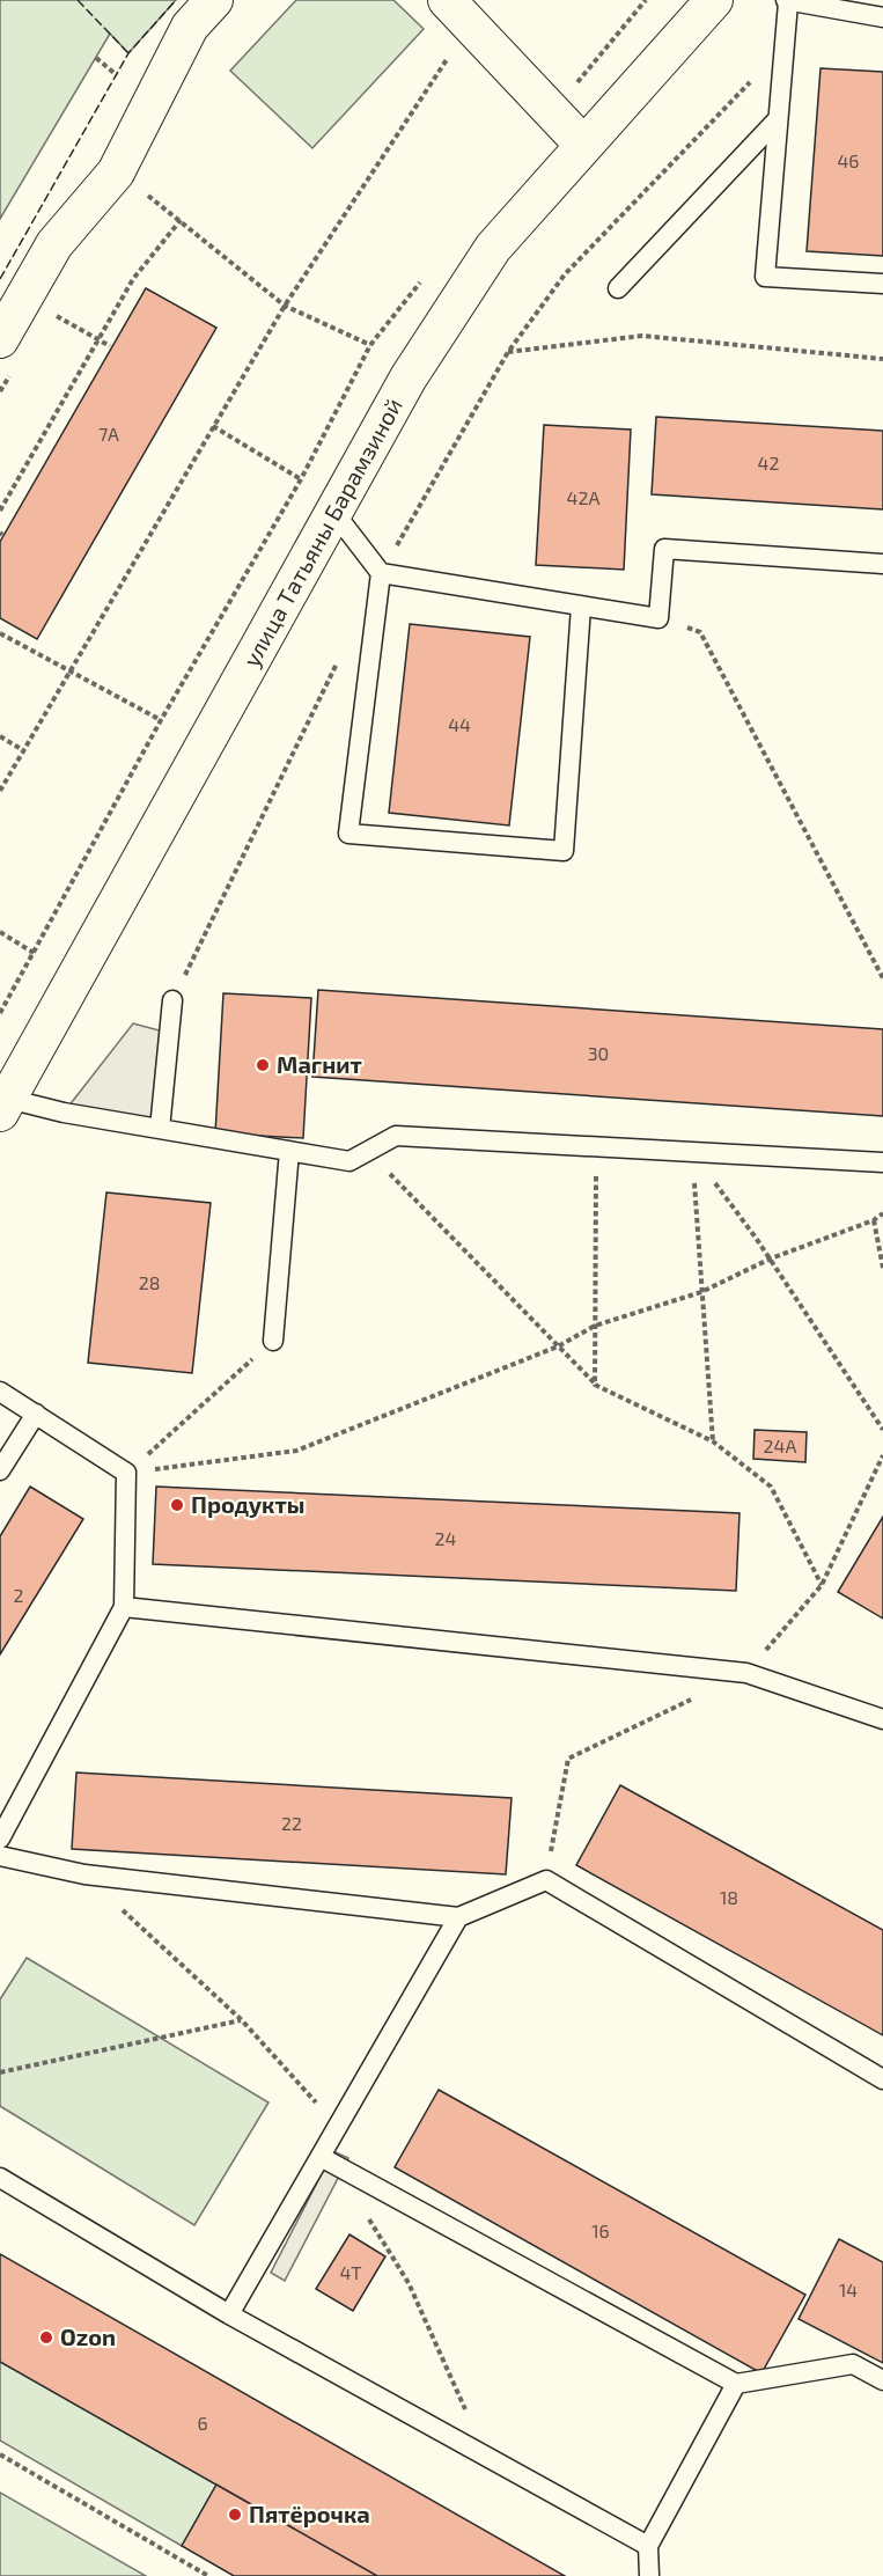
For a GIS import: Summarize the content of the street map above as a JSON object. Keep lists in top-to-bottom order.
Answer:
{
  "streets": {
    "street": ["улица Татьяны Барамзиной"]
  },
  "places": [
    "Магнит",
    "Продукты",
    "Ozon",
    "Пятёрочка"
  ],
  "house_numbers": [
    "46",
    "7А",
    "42",
    "42А",
    "44",
    "30",
    "28",
    "24А",
    "24",
    "2",
    "22",
    "18",
    "16",
    "4Т",
    "14",
    "6"
  ]
}
